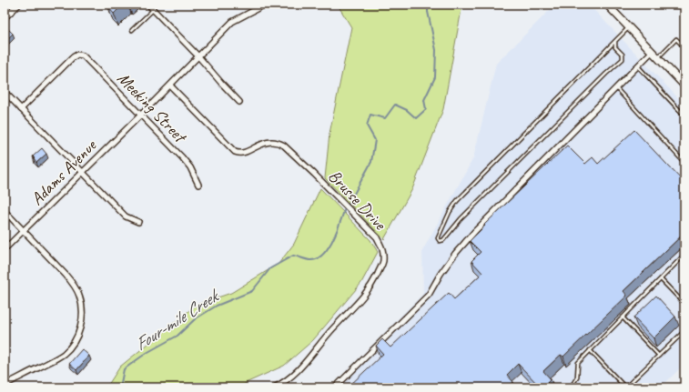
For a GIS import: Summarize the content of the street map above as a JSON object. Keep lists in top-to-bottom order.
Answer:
{
  "streets": {
    "street": ["Meeking Street", "Adams Avenue", "Brusse Drive"]
  },
  "crossings": [
    ["Meeking Street", "Adams Avenue"],
    ["Adams Avenue", "Brusse Drive"]
  ],
  "water": ["Four-mile Creek"]
}
